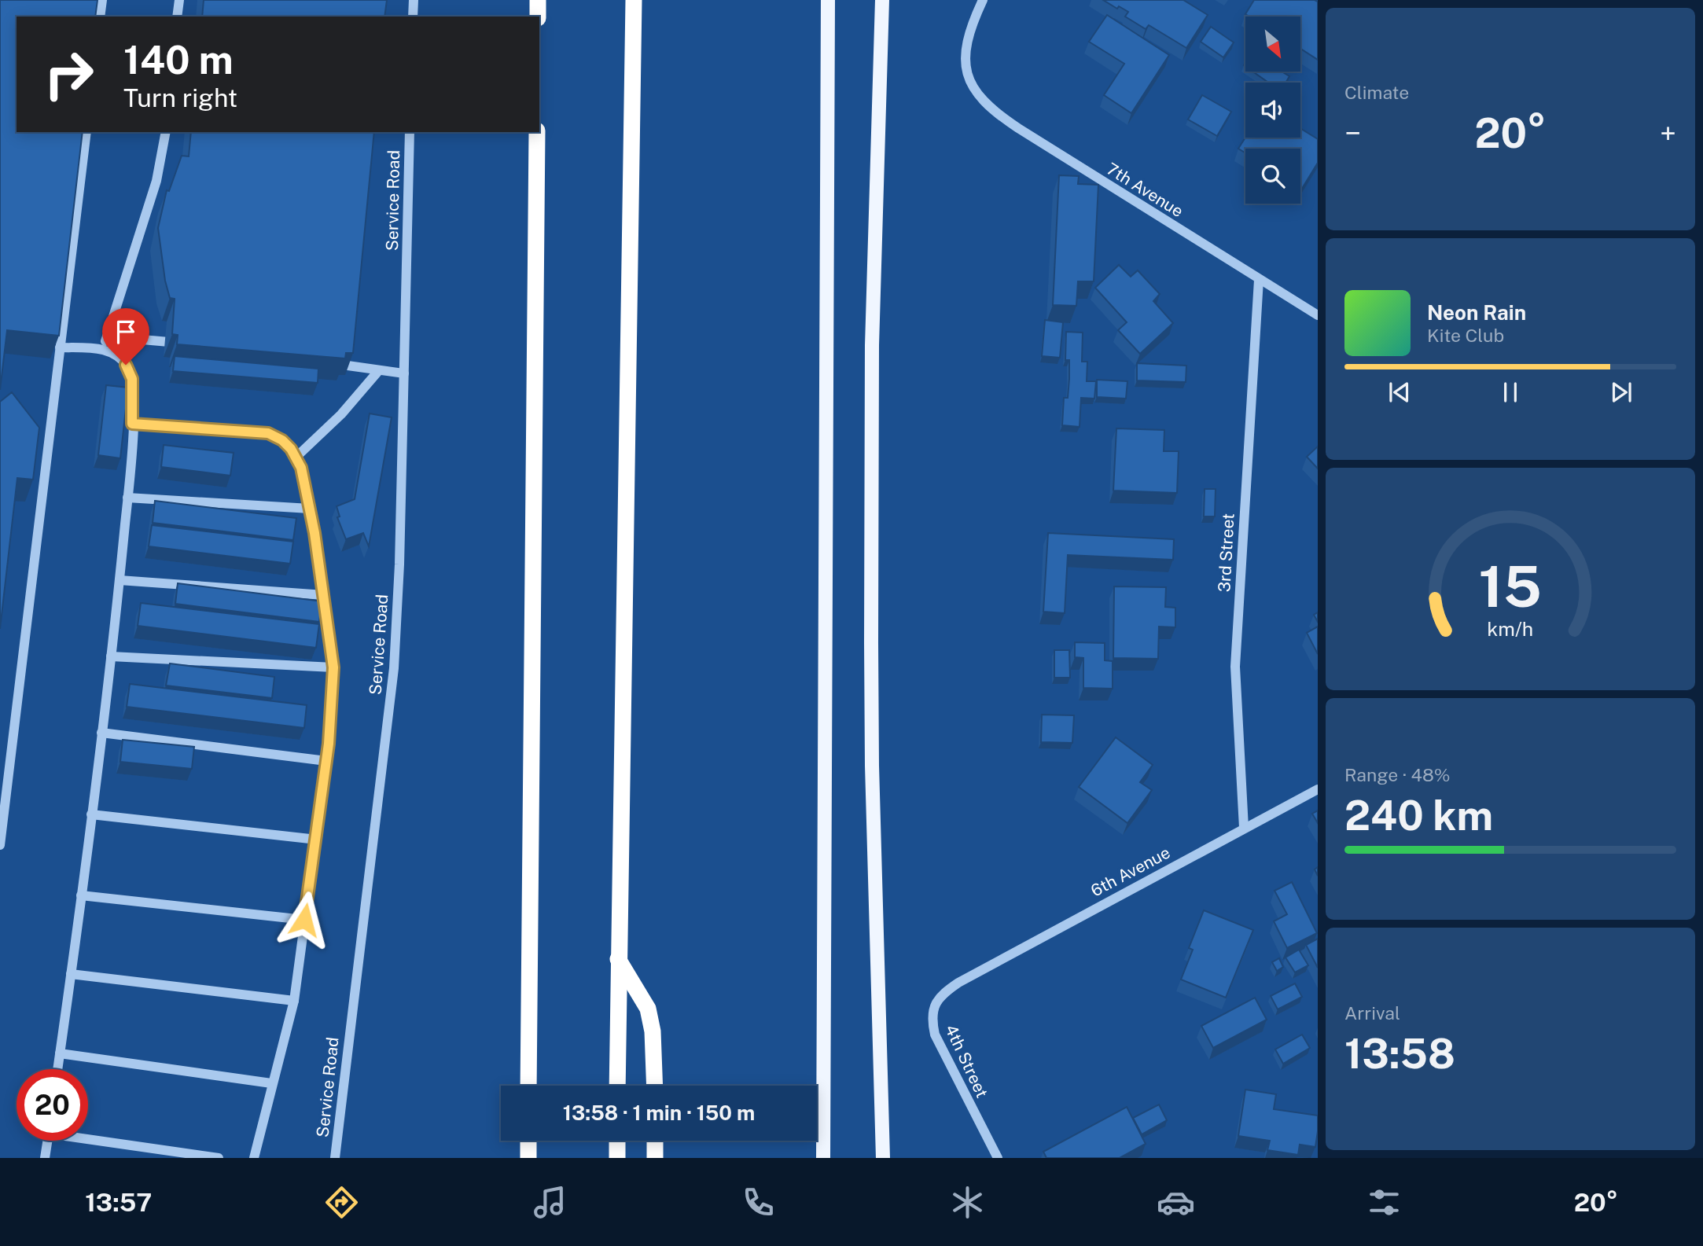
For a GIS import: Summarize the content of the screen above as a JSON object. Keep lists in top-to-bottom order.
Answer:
{
  "streets": {
    "street": [
      "7th Avenue",
      "Service Road",
      "3rd Street",
      "6th Avenue",
      "4th Street"
    ]
  },
  "crossings": [
    ["7th Avenue", "3rd Street"],
    ["3rd Street", "6th Avenue"],
    ["6th Avenue", "4th Street"]
  ],
  "north": "bottom right",
  "page": {
    "tile": [
      "Climate",
      ["Range · 48%", "240 km"],
      ["Arrival", "13:58"]
    ],
    "turn": ["140 m", "Turn right"],
    "heat": ["−", "20°", "+"],
    "song": ["Neon Rain", "Kite Club"],
    "limit": "20",
    "trip": "13:58 · 1 min · 150 m",
    "tabs": ["13:57", "20°"],
    "gauge": ["15", "km/h"]
  }
}
